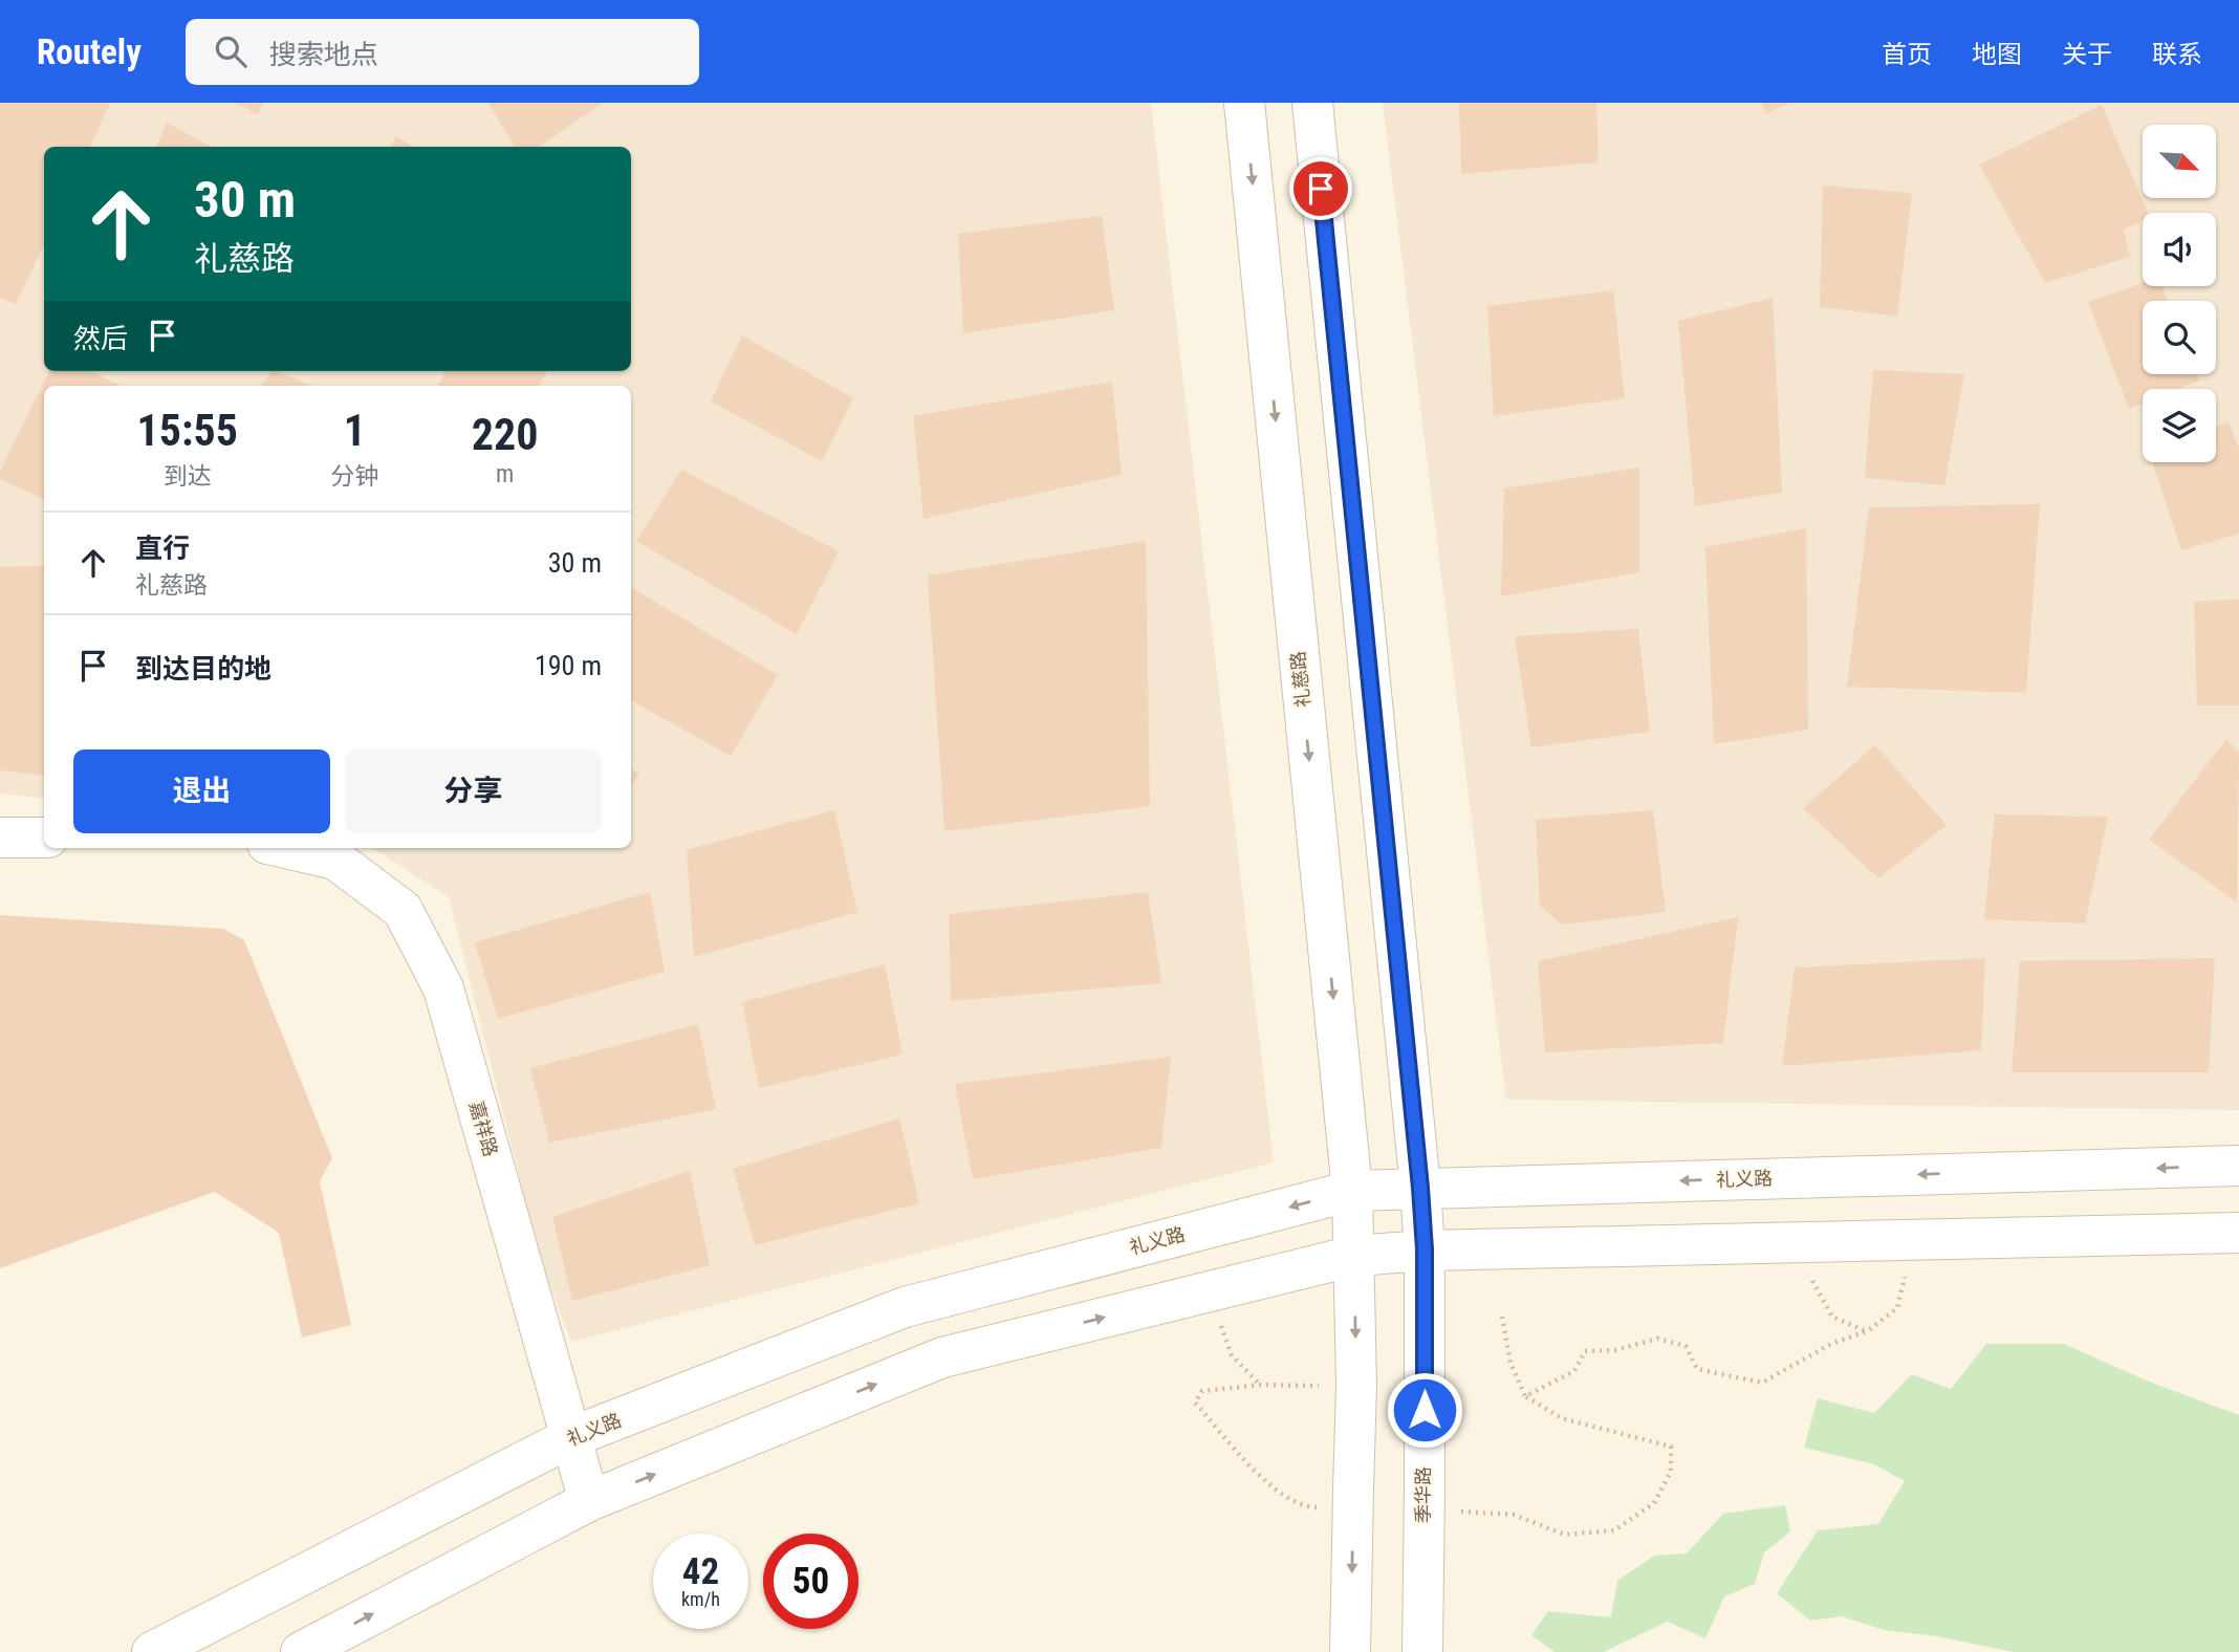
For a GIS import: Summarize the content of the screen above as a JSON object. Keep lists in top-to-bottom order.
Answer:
{
  "streets": {
    "main road": [
      "礼慈路",
      "嘉祥路",
      "礼义路",
      "季华路"
    ]
  },
  "crossings": [
    ["礼慈路", "礼义路"],
    ["嘉祥路", "礼义路"]
  ],
  "north": "bottom right",
  "page": {
    "header": "Routely",
    "search": "搜索地点",
    "nav": [
      "首页",
      "地图",
      "关于",
      "联系"
    ],
    "turn": ["30 m", "礼慈路"],
    "then": "然后",
    "eta": [
      "15:55",
      "到达",
      "1",
      "分钟",
      "220",
      "m"
    ],
    "list": [
      {
        "name": "直行",
        "note": "礼慈路",
        "value": "30 m"
      },
      {
        "name": "到达目的地",
        "value": "190 m"
      }
    ],
    "buttons": ["退出", "分享"],
    "speed": "42 km/h",
    "limit": "50"
  }
}
